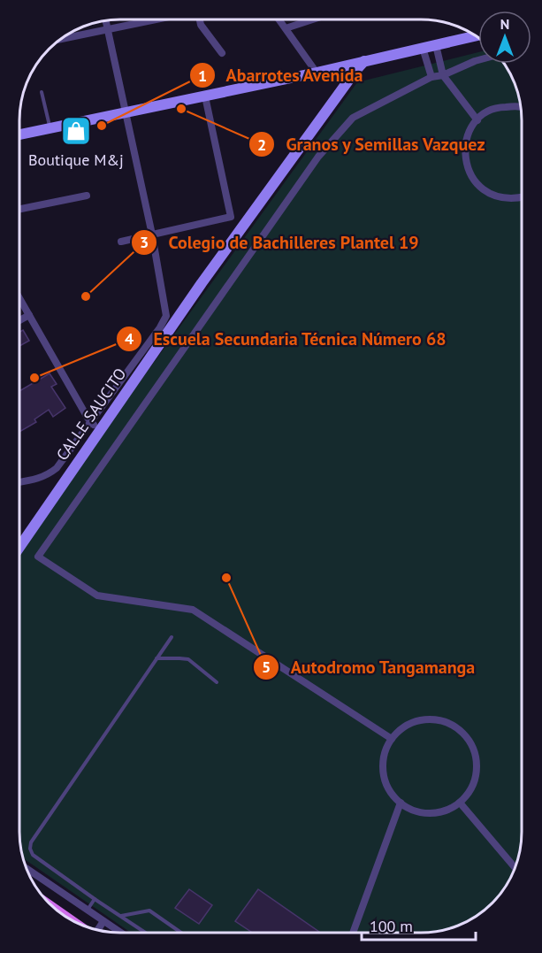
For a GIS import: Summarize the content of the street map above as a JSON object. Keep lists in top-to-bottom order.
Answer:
{
  "streets": {
    "street": ["CALLE SAUCITO"]
  },
  "places": {
    "other": [
      "Granos y Semillas Vazquez",
      "Abarrotes Avenida",
      "Colegio de Bachilleres Plantel 19",
      "Escuela Secundaria Técnica Número 68",
      "Autodromo Tangamanga"
    ],
    "shop": ["Boutique M&j"]
  },
  "scale_bar": "100 m",
  "north": "top"
}
